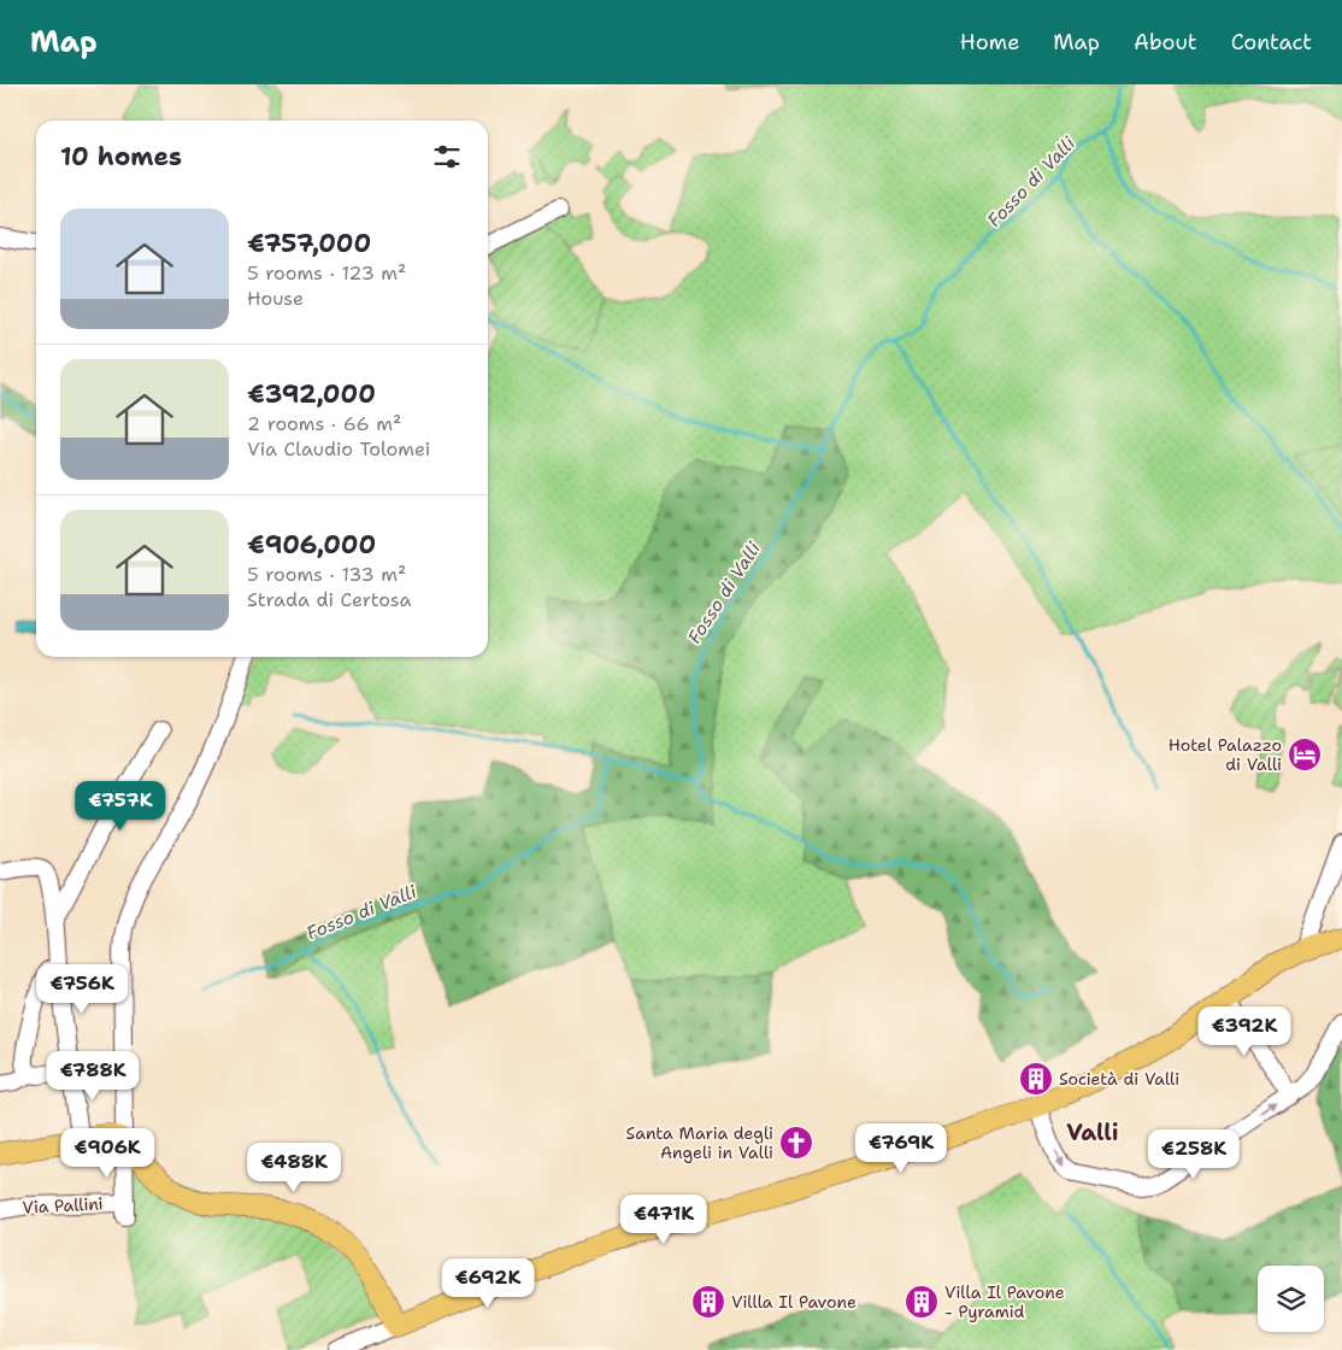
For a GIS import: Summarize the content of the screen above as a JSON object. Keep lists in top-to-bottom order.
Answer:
{
  "streets": {
    "street": ["Via Pallini"]
  },
  "districts": ["Valli"],
  "water": ["Fosso di Valli"],
  "places": {
    "hotel": ["Hotel Palazzo di Valli"],
    "building": ["Società di Valli", "Villla Il Pavone", "Villa Il Pavone - Pyramid"],
    "church": ["Santa Maria degli Angeli in Valli"]
  },
  "page": {
    "header": "Map",
    "nav": [
      "Home",
      "Map",
      "About",
      "Contact"
    ],
    "heading": "10 homes",
    "list": [
      {
        "name": "€757,000",
        "note": "5 rooms · 123 m² · House"
      },
      {
        "name": "€392,000",
        "note": "2 rooms · 66 m² · Via Claudio Tolomei"
      },
      {
        "name": "€906,000",
        "note": "5 rooms · 133 m² · Strada di Certosa"
      }
    ],
    "price": [
      "€757K",
      "€756K",
      "€392K",
      "€788K",
      "€769K",
      "€906K",
      "€258K",
      "€488K",
      "€471K",
      "€692K"
    ]
  }
}
